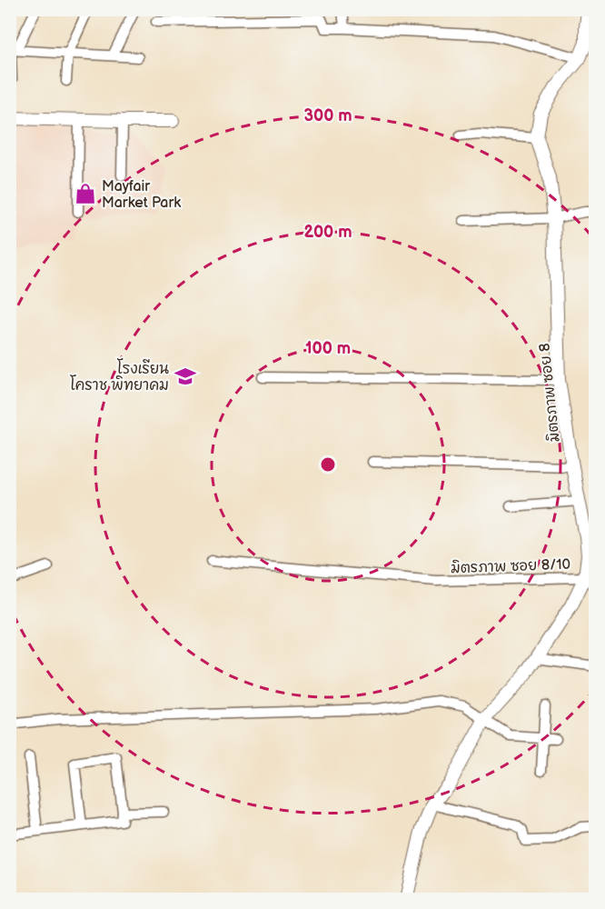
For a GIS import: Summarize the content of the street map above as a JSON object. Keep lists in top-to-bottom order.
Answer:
{
  "streets": {
    "street": ["มิตรภาพ ซอย 8", "มิตรภาพ ซอย 8/10"]
  },
  "crossings": [
    ["มิตรภาพ ซอย 8", "มิตรภาพ ซอย 8/10"]
  ],
  "places": {
    "shop": ["Mayfair Market Park"],
    "school or university": ["โรงเรียน โคราช พิทยาคม"]
  },
  "rings": ["300 m", "200 m", "100 m"]
}
